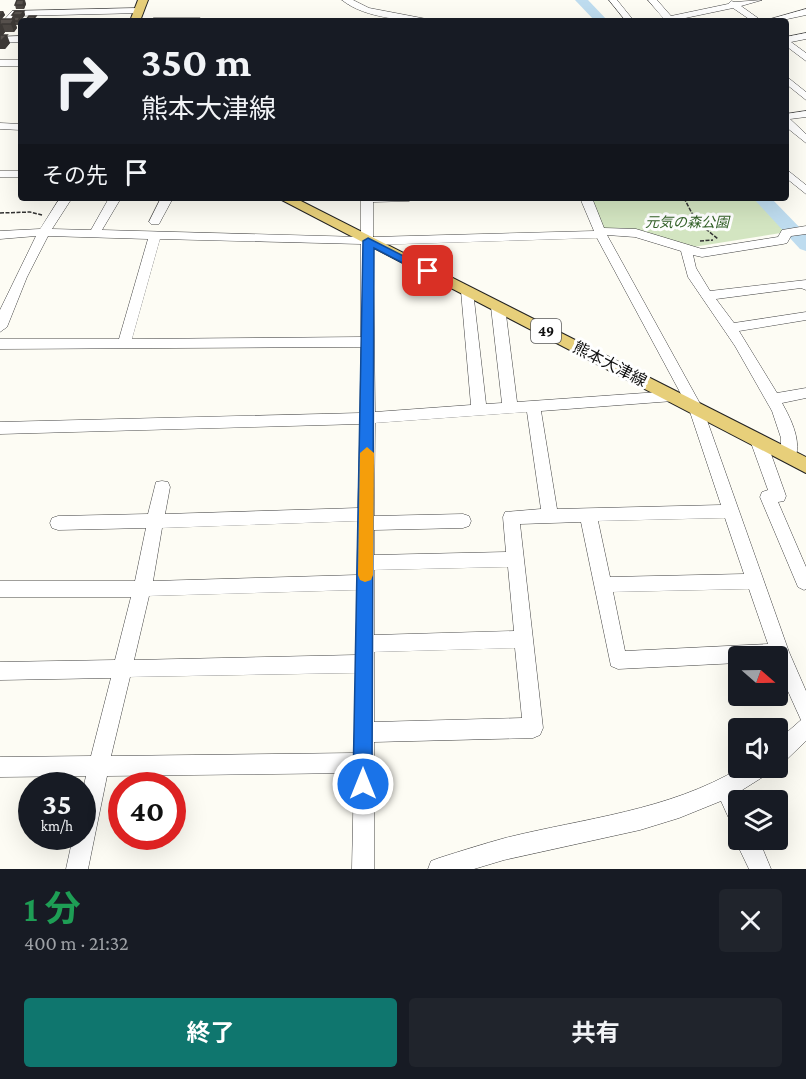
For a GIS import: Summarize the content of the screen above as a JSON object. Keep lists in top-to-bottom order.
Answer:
{
  "streets": {
    "main road": ["49", "熊本大津線"]
  },
  "parks": ["元気の森公園"],
  "north": "right",
  "page": {
    "turn": ["350 m", "熊本大津線"],
    "then": "その先",
    "speed": "35 km/h",
    "limit": "40",
    "heading": ["1 分", "400 m · 21:32"],
    "buttons": ["終了", "共有"]
  }
}
